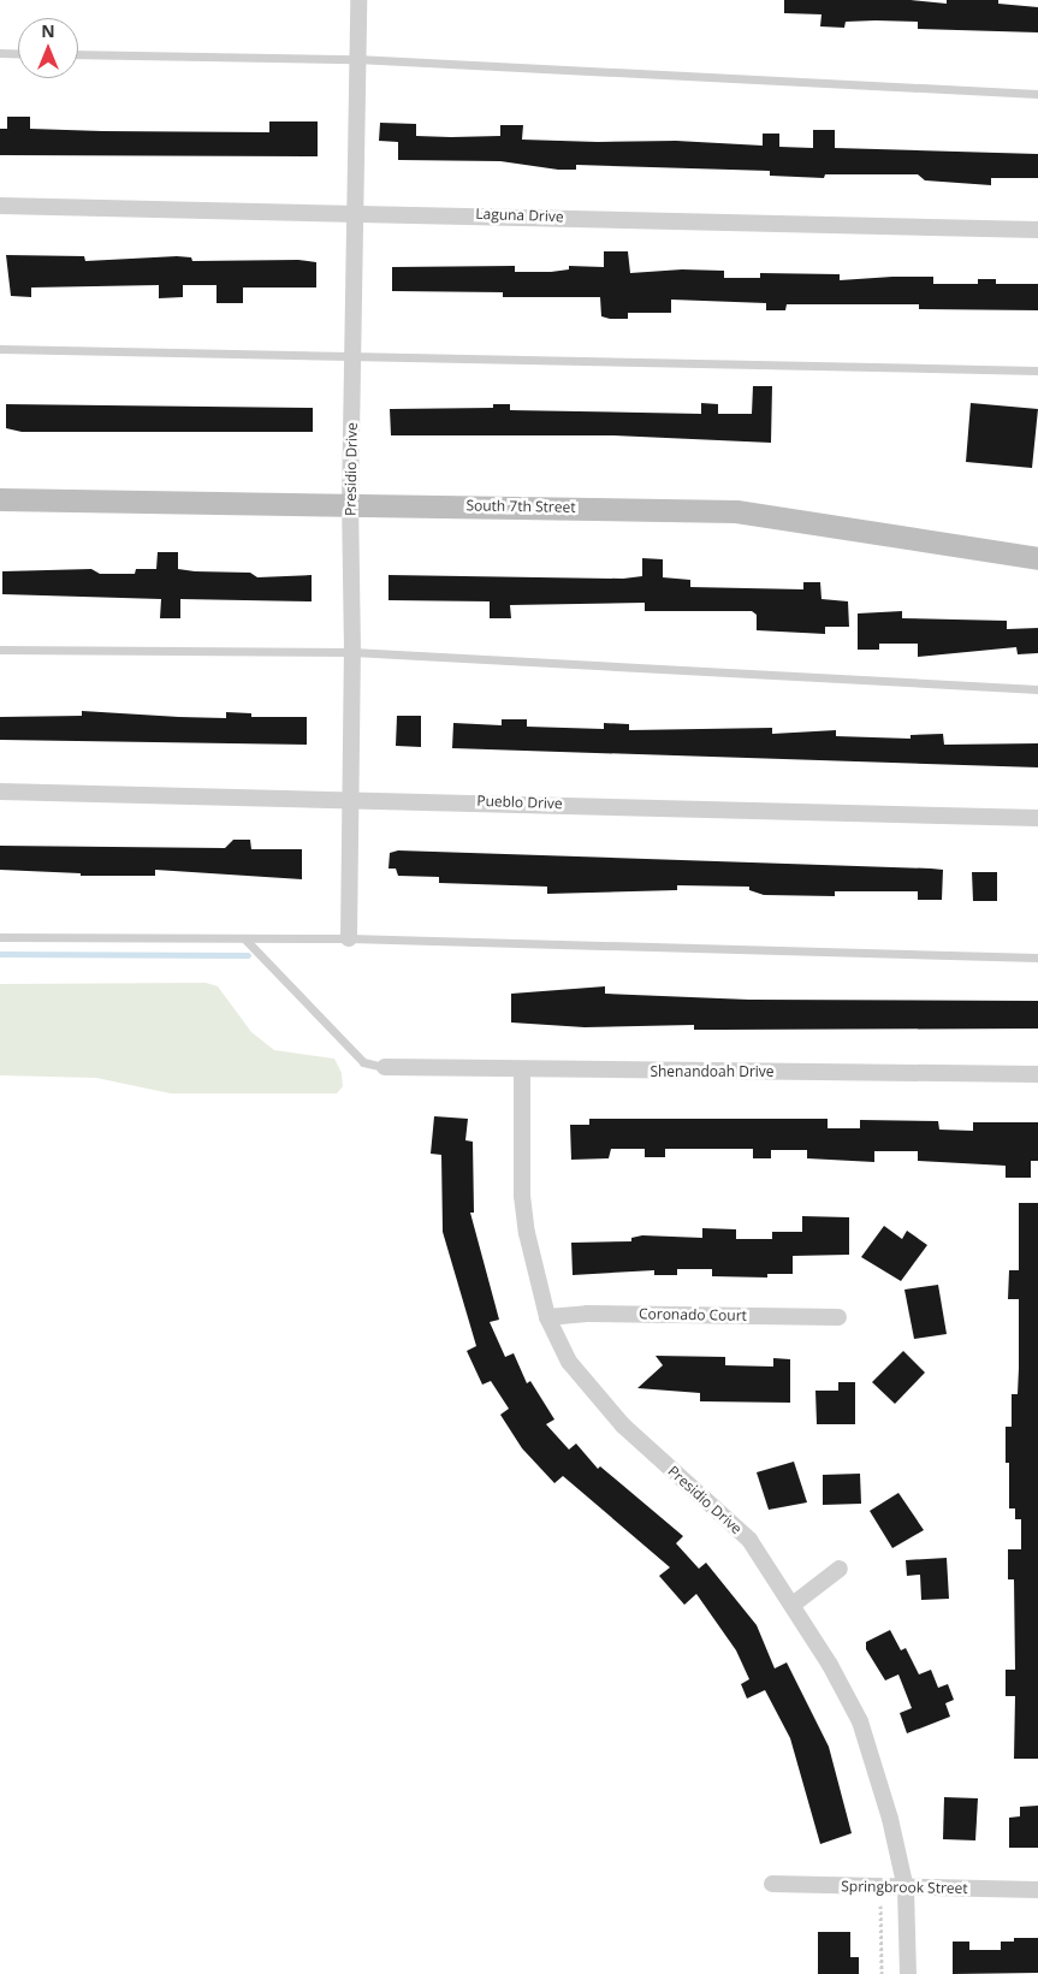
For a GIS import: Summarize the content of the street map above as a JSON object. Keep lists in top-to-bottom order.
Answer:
{
  "streets": {
    "main road": ["South 7th Street"],
    "street": [
      "Laguna Drive",
      "Presidio Drive",
      "Pueblo Drive",
      "Shenandoah Drive",
      "Coronado Court",
      "Springbrook Street"
    ]
  },
  "crossings": [
    ["Laguna Drive", "Presidio Drive"],
    ["Presidio Drive", "South 7th Street"],
    ["Presidio Drive", "Pueblo Drive"],
    ["Presidio Drive", "Shenandoah Drive"],
    ["Presidio Drive", "Coronado Court"],
    ["Presidio Drive", "Springbrook Street"]
  ],
  "north": "top"
}
